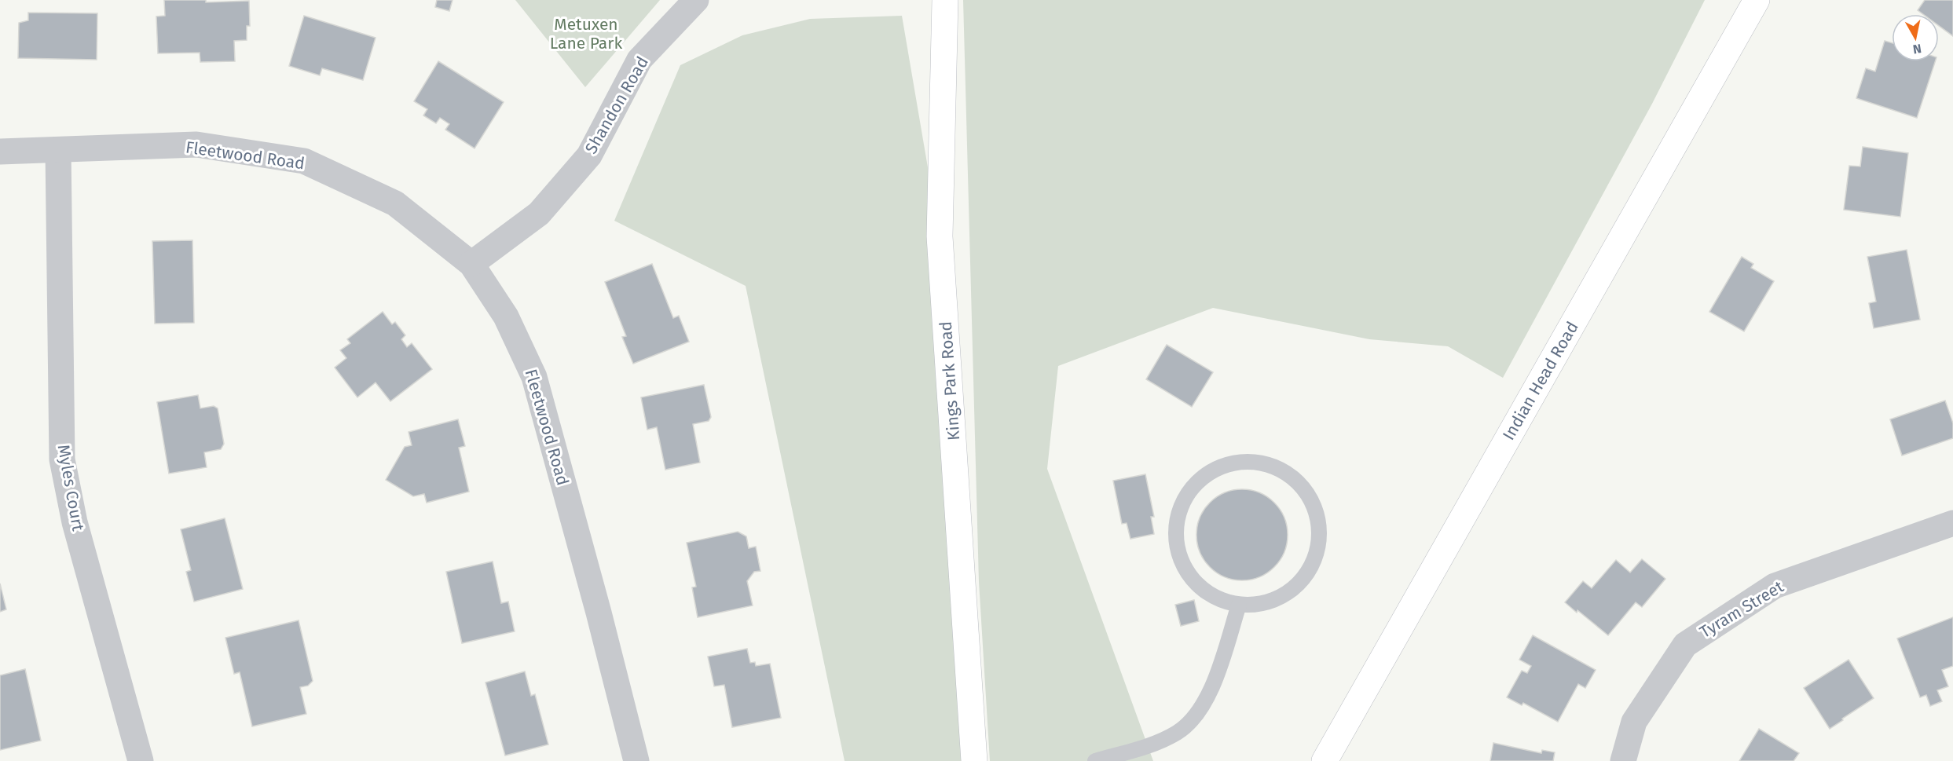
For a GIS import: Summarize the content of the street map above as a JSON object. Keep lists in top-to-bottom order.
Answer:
{
  "streets": {
    "main road": ["Kings Park Road", "Indian Head Road"],
    "street": [
      "Shandon Road",
      "Fleetwood Road",
      "Myles Court",
      "Tyram Street"
    ]
  },
  "crossings": [
    ["Shandon Road", "Fleetwood Road"],
    ["Fleetwood Road", "Myles Court"]
  ],
  "parks": ["Metuxen Lane Park"],
  "north": "bottom"
}
